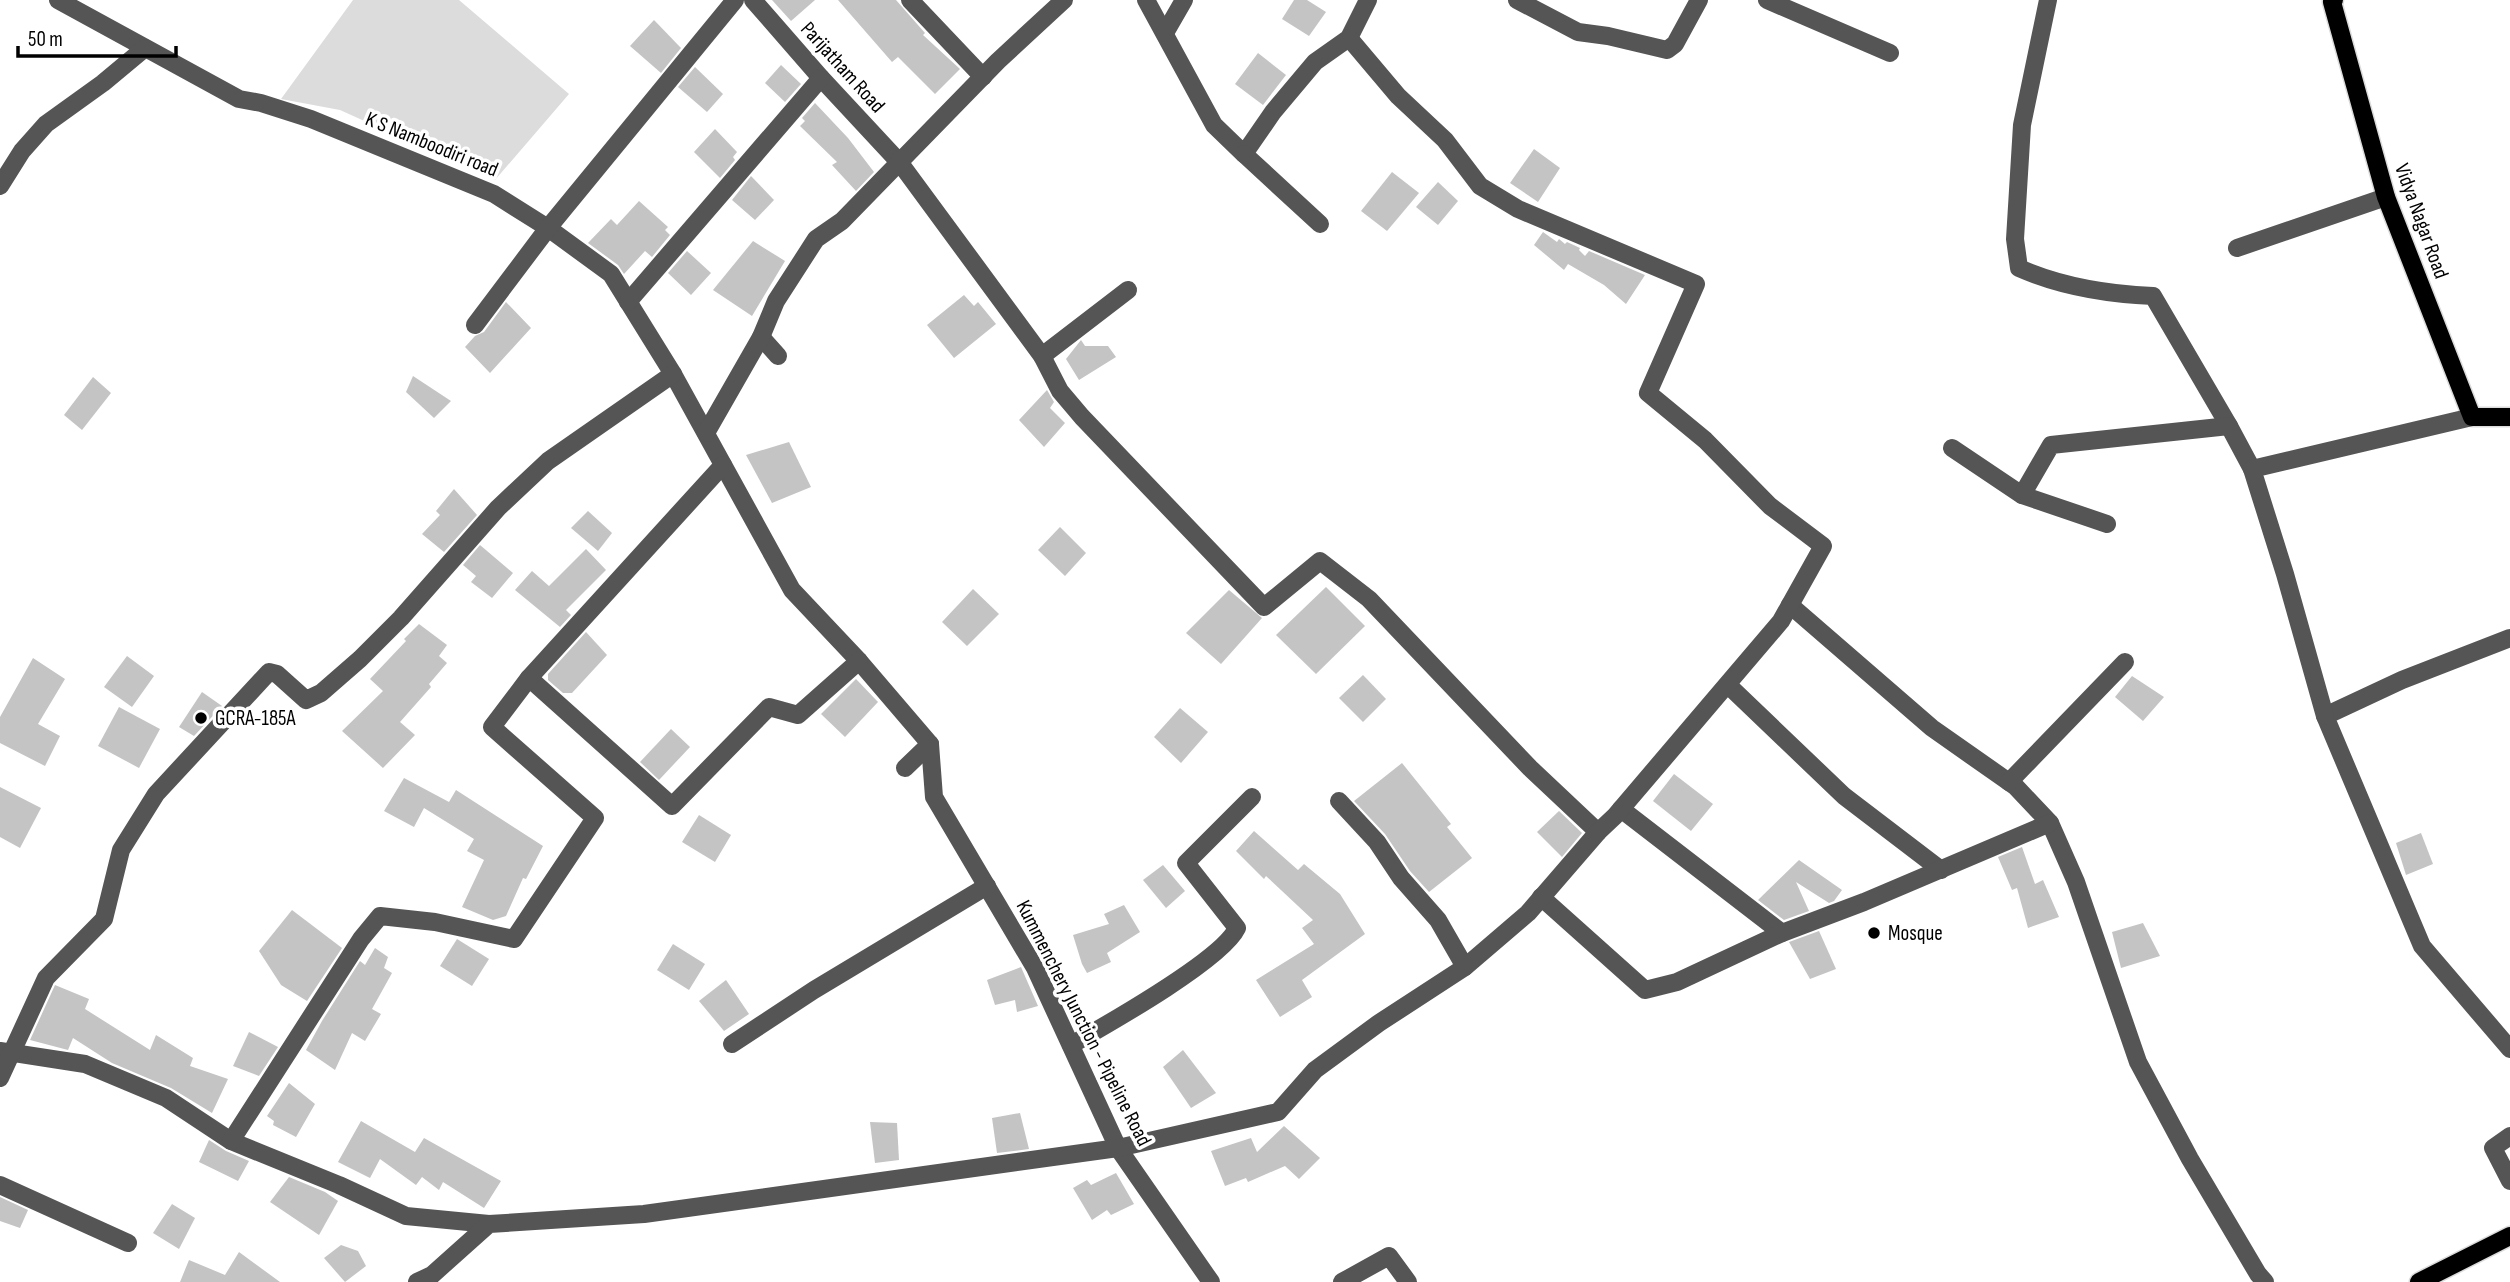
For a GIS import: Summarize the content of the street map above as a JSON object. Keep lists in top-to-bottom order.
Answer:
{
  "streets": {
    "main road": ["Vidya Nagar Road"],
    "street": ["Parijatham Road", "K S Namboodiri road", "Kummenchery Junction - Pipeline Road"]
  },
  "places": ["GCRA-185A", "Mosque"],
  "scale_bar": "50 m"
}
